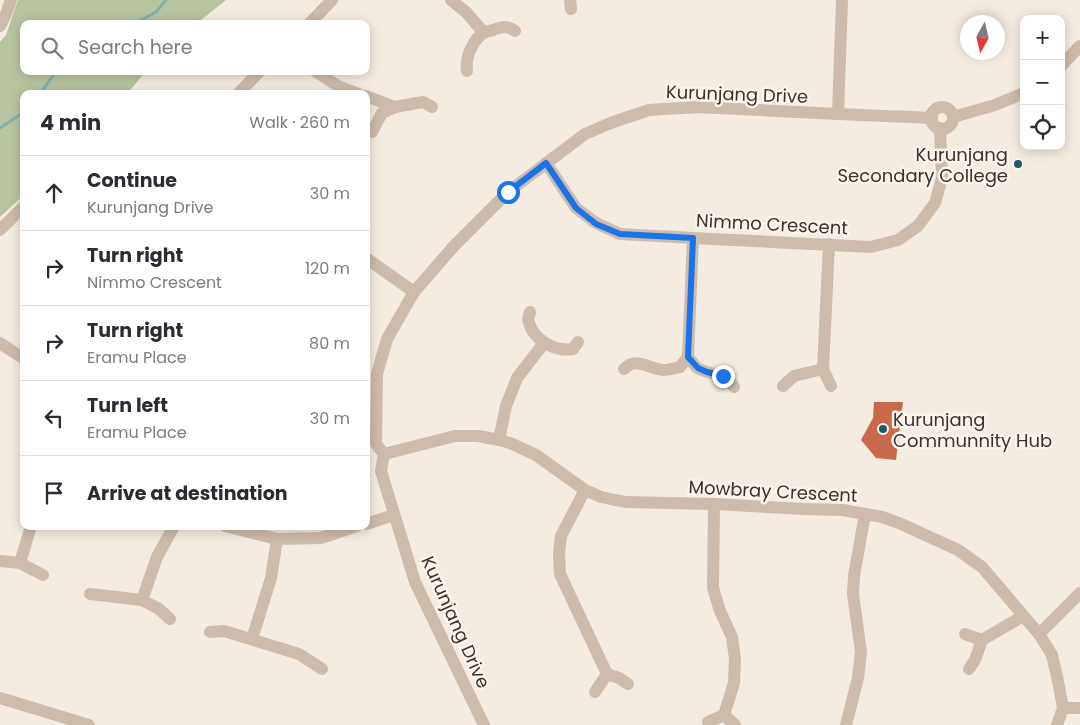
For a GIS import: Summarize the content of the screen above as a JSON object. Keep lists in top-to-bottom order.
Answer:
{
  "streets": {
    "street": ["Kurunjang Drive", "Nimmo Crescent", "Mowbray Crescent"]
  },
  "crossings": [
    ["Kurunjang Drive", "Nimmo Crescent"],
    ["Kurunjang Drive", "Mowbray Crescent"]
  ],
  "places": ["Kurunjang Secondary College", "Kurunjang Communnity Hub"],
  "north": "bottom",
  "page": {
    "map_buttons": ["+", "−"],
    "search": "Search here",
    "heading": ["4 min", "Walk · 260 m"],
    "list": [
      ["Continue", "Kurunjang Drive", "30 m"],
      ["Turn right", "Nimmo Crescent", "120 m"],
      ["Turn right", "Eramu Place", "80 m"],
      ["Turn left", "Eramu Place", "30 m"],
      "Arrive at destination"
    ]
  }
}
